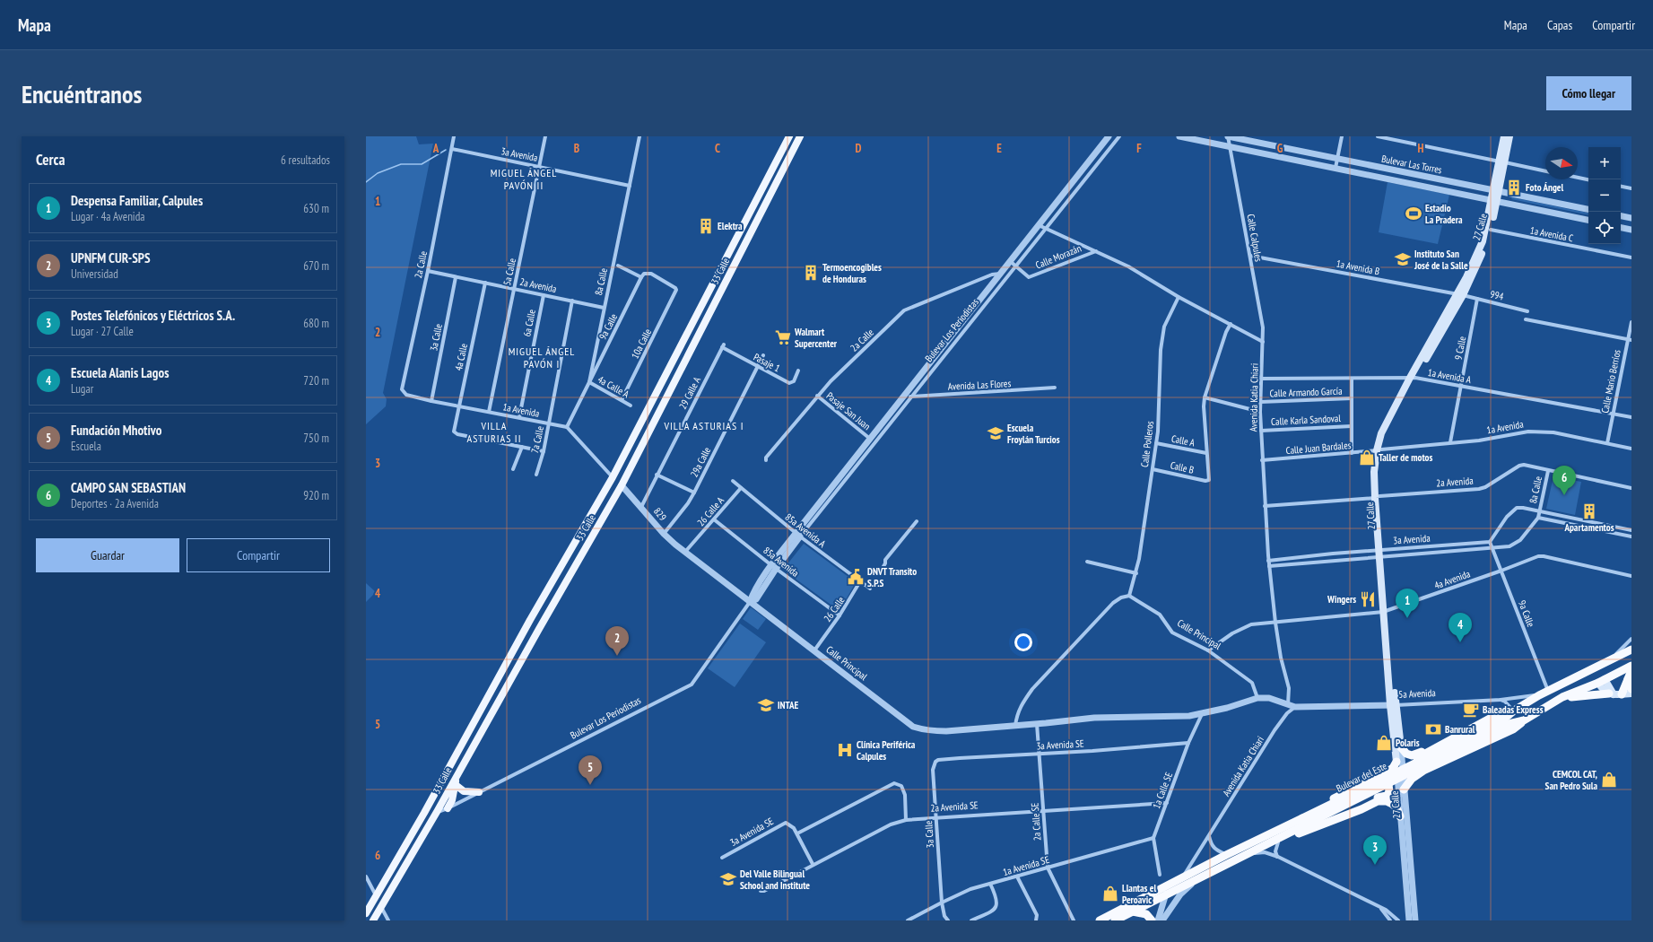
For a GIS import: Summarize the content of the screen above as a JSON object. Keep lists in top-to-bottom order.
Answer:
{
  "streets": {
    "highway": ["Bulevar del Este"],
    "main road": ["27 Calle", "33 Calle"],
    "street": [
      "3a Avenida",
      "Bulevar Las Torres",
      "1a Avenida C",
      "Calle Calpules",
      "Calle Morazán",
      "2a Calle",
      "1a Avenida B",
      "5a Calle",
      "8a Calle",
      "2a Avenida",
      "994",
      "6a Calle",
      "9a Calle",
      "Bulevar Los Periodistas",
      "3a Calle",
      "10a Calle",
      "9 Calle",
      "4a Calle",
      "Pasaje 1",
      "1a Avenida A",
      "Calle Mario Berríos",
      "Avenida Las Flores",
      "4a Calle A",
      "Calle Armando García",
      "29 Calle A",
      "Avenida Katia Chiari",
      "1a Avenida",
      "Pasaje San Juan",
      "Calle Karla Sandoval",
      "7a Calle",
      "Calle A",
      "Calle Polleros",
      "Calle Juan Bardales",
      "29a Calle",
      "Calle B",
      "26 Calle A",
      "829",
      "85a Avenida A",
      "85a Avenida",
      "4a Avenida",
      "26 Calle",
      "Calle Principal",
      "5a Avenida",
      "3a Avenida SE",
      "1a Calle SE",
      "2a Avenida SE",
      "2a Calle SE",
      "1a Avenida SE"
    ]
  },
  "crossings": [
    ["3a Avenida", "27 Calle"],
    ["3a Avenida", "2a Calle"],
    ["3a Avenida", "5a Calle"],
    ["3a Avenida", "8a Calle"],
    ["3a Avenida", "9a Calle"],
    ["3a Avenida", "Avenida Katia Chiari"],
    ["Bulevar Las Torres", "27 Calle"],
    ["Bulevar Las Torres", "Calle Calpules"],
    ["27 Calle", "1a Avenida C"],
    ["27 Calle", "1a Avenida B"],
    ["27 Calle", "2a Avenida"],
    ["27 Calle", "994"],
    ["27 Calle", "1a Avenida A"],
    ["27 Calle", "1a Avenida"],
    ["27 Calle", "Calle Juan Bardales"],
    ["27 Calle", "4a Avenida"],
    ["27 Calle", "5a Avenida"],
    ["Calle Calpules", "1a Avenida B"],
    ["Calle Calpules", "Avenida Katia Chiari"],
    ["Calle Morazán", "Bulevar Los Periodistas"],
    ["2a Calle", "2a Avenida"],
    ["2a Calle", "Bulevar Los Periodistas"],
    ["2a Calle", "1a Avenida"],
    ["2a Calle", "Pasaje San Juan"],
    ["1a Avenida B", "994"],
    ["33 Calle", "Bulevar Los Periodistas"],
    ["33 Calle", "829"],
    ["5a Calle", "2a Avenida"],
    ["5a Calle", "1a Avenida"],
    ["8a Calle", "2a Avenida"],
    ["8a Calle", "9a Calle"],
    ["8a Calle", "4a Calle A"],
    ["8a Calle", "1a Avenida"],
    ["2a Avenida", "6a Calle"],
    ["2a Avenida", "3a Calle"],
    ["2a Avenida", "4a Calle"],
    ["2a Avenida", "Avenida Katia Chiari"],
    ["2a Avenida", "7a Calle"],
    ["994", "9 Calle"],
    ["6a Calle", "1a Avenida"],
    ["9a Calle", "10a Calle"],
    ["9a Calle", "4a Calle A"],
    ["9a Calle", "4a Avenida"],
    ["9a Calle", "Bulevar del Este"],
    ["Bulevar Los Periodistas", "Avenida Las Flores"],
    ["Bulevar Los Periodistas", "Pasaje San Juan"],
    ["Bulevar Los Periodistas", "85a Avenida A"],
    ["Bulevar Los Periodistas", "85a Avenida"],
    ["Bulevar Los Periodistas", "Calle Principal"],
    ["3a Calle", "1a Avenida"],
    ["3a Calle", "3a Avenida SE"],
    ["3a Calle", "2a Avenida SE"],
    ["3a Calle", "1a Avenida SE"],
    ["10a Calle", "4a Calle A"],
    ["9 Calle", "1a Avenida A"],
    ["9 Calle", "1a Avenida"],
    ["4a Calle", "1a Avenida"],
    ["Pasaje 1", "29 Calle A"],
    ["Pasaje 1", "29a Calle"],
    ["1a Avenida A", "Calle Mario Berríos"],
    ["1a Avenida A", "Avenida Katia Chiari"],
    ["Calle Mario Berríos", "1a Avenida"],
    ["Calle Armando García", "Avenida Katia Chiari"],
    ["29 Calle A", "829"],
    ["Avenida Katia Chiari", "Calle Karla Sandoval"],
    ["Avenida Katia Chiari", "Calle Juan Bardales"],
    ["Avenida Katia Chiari", "4a Avenida"],
    ["Avenida Katia Chiari", "Calle Principal"],
    ["Avenida Katia Chiari", "5a Avenida"],
    ["Avenida Katia Chiari", "Bulevar del Este"],
    ["1a Avenida", "7a Calle"],
    ["1a Avenida", "Calle Juan Bardales"],
    ["Calle A", "Calle Polleros"],
    ["Calle A", "Calle B"],
    ["Calle Polleros", "Calle B"],
    ["Calle Polleros", "Calle Principal"],
    ["29a Calle", "829"],
    ["26 Calle A", "829"],
    ["26 Calle A", "85a Avenida A"],
    ["26 Calle A", "85a Avenida"],
    ["26 Calle A", "Calle Principal"],
    ["829", "Calle Principal"],
    ["85a Avenida A", "26 Calle"],
    ["85a Avenida", "26 Calle"],
    ["4a Avenida", "Calle Principal"],
    ["26 Calle", "Calle Principal"],
    ["Calle Principal", "5a Avenida"],
    ["Calle Principal", "1a Calle SE"],
    ["Calle Principal", "2a Calle SE"],
    ["5a Avenida", "Bulevar del Este"],
    ["3a Avenida SE", "1a Calle SE"],
    ["3a Avenida SE", "2a Calle SE"],
    ["1a Calle SE", "2a Avenida SE"],
    ["1a Calle SE", "1a Avenida SE"],
    ["2a Avenida SE", "2a Calle SE"],
    ["2a Calle SE", "1a Avenida SE"]
  ],
  "districts": [
    "MIGUEL ÁNGEL PAVÓN II",
    "MIGUEL ÁNGEL PAVÓN I",
    "VILLA ASTURIAS II",
    "VILLA ASTURIAS I"
  ],
  "places": {
    "building": [
      "Foto Ángel",
      "Elektra",
      "Termoencogibles de Honduras",
      "Apartamentos"
    ],
    "sports": ["Estadio La Pradera"],
    "school or university": [
      "Instituto San José de la Salle",
      "Escuela Froylán Turcios",
      "INTAE",
      "Del Valle Bilingual School and Institute"
    ],
    "supermarket": ["Walmart Supercenter"],
    "shop": [
      "Taller de motos",
      "Polaris",
      "CEMCOL CAT, San Pedro Sula",
      "Llantas el Peroavic"
    ],
    "public building": ["DNVT Transito S.P.S"],
    "restaurant": ["Wingers"],
    "cafe": ["Baleadas Express"],
    "bank": ["Banrural"],
    "hospital": ["Clínica Periférica Calpules"]
  },
  "north": "right",
  "page": {
    "header": "Mapa",
    "nav": ["Mapa", "Capas", "Compartir"],
    "buttons": [
      "Cómo llegar",
      ["Guardar", "Compartir"]
    ],
    "title": "Encuéntranos",
    "heading": ["Cerca", "6 resultados"],
    "map_buttons": ["+", "−"],
    "list": [
      {
        "mark": "1",
        "name": "Despensa Familiar, Calpules",
        "note": "Lugar · 4a Avenida",
        "value": "630 m"
      },
      {
        "mark": "2",
        "name": "UPNFM CUR-SPS",
        "note": "Universidad",
        "value": "670 m"
      },
      {
        "mark": "3",
        "name": "Postes Telefónicos y Eléctricos S.A.",
        "note": "Lugar · 27 Calle",
        "value": "680 m"
      },
      {
        "mark": "4",
        "name": "Escuela Alanis Lagos",
        "note": "Lugar",
        "value": "720 m"
      },
      {
        "mark": "5",
        "name": "Fundación Mhotivo",
        "note": "Escuela",
        "value": "750 m"
      },
      {
        "mark": "6",
        "name": "CAMPO SAN SEBASTIAN",
        "note": "Deportes · 2a Avenida",
        "value": "920 m"
      }
    ],
    "pins": [
      "6",
      "1",
      "4",
      "2",
      "5",
      "3"
    ]
  },
  "grid": {
    "columns": [
      "A",
      "B",
      "C",
      "D",
      "E",
      "F",
      "G",
      "H"
    ],
    "rows": [
      "1",
      "2",
      "3",
      "4",
      "5",
      "6"
    ]
  }
}
